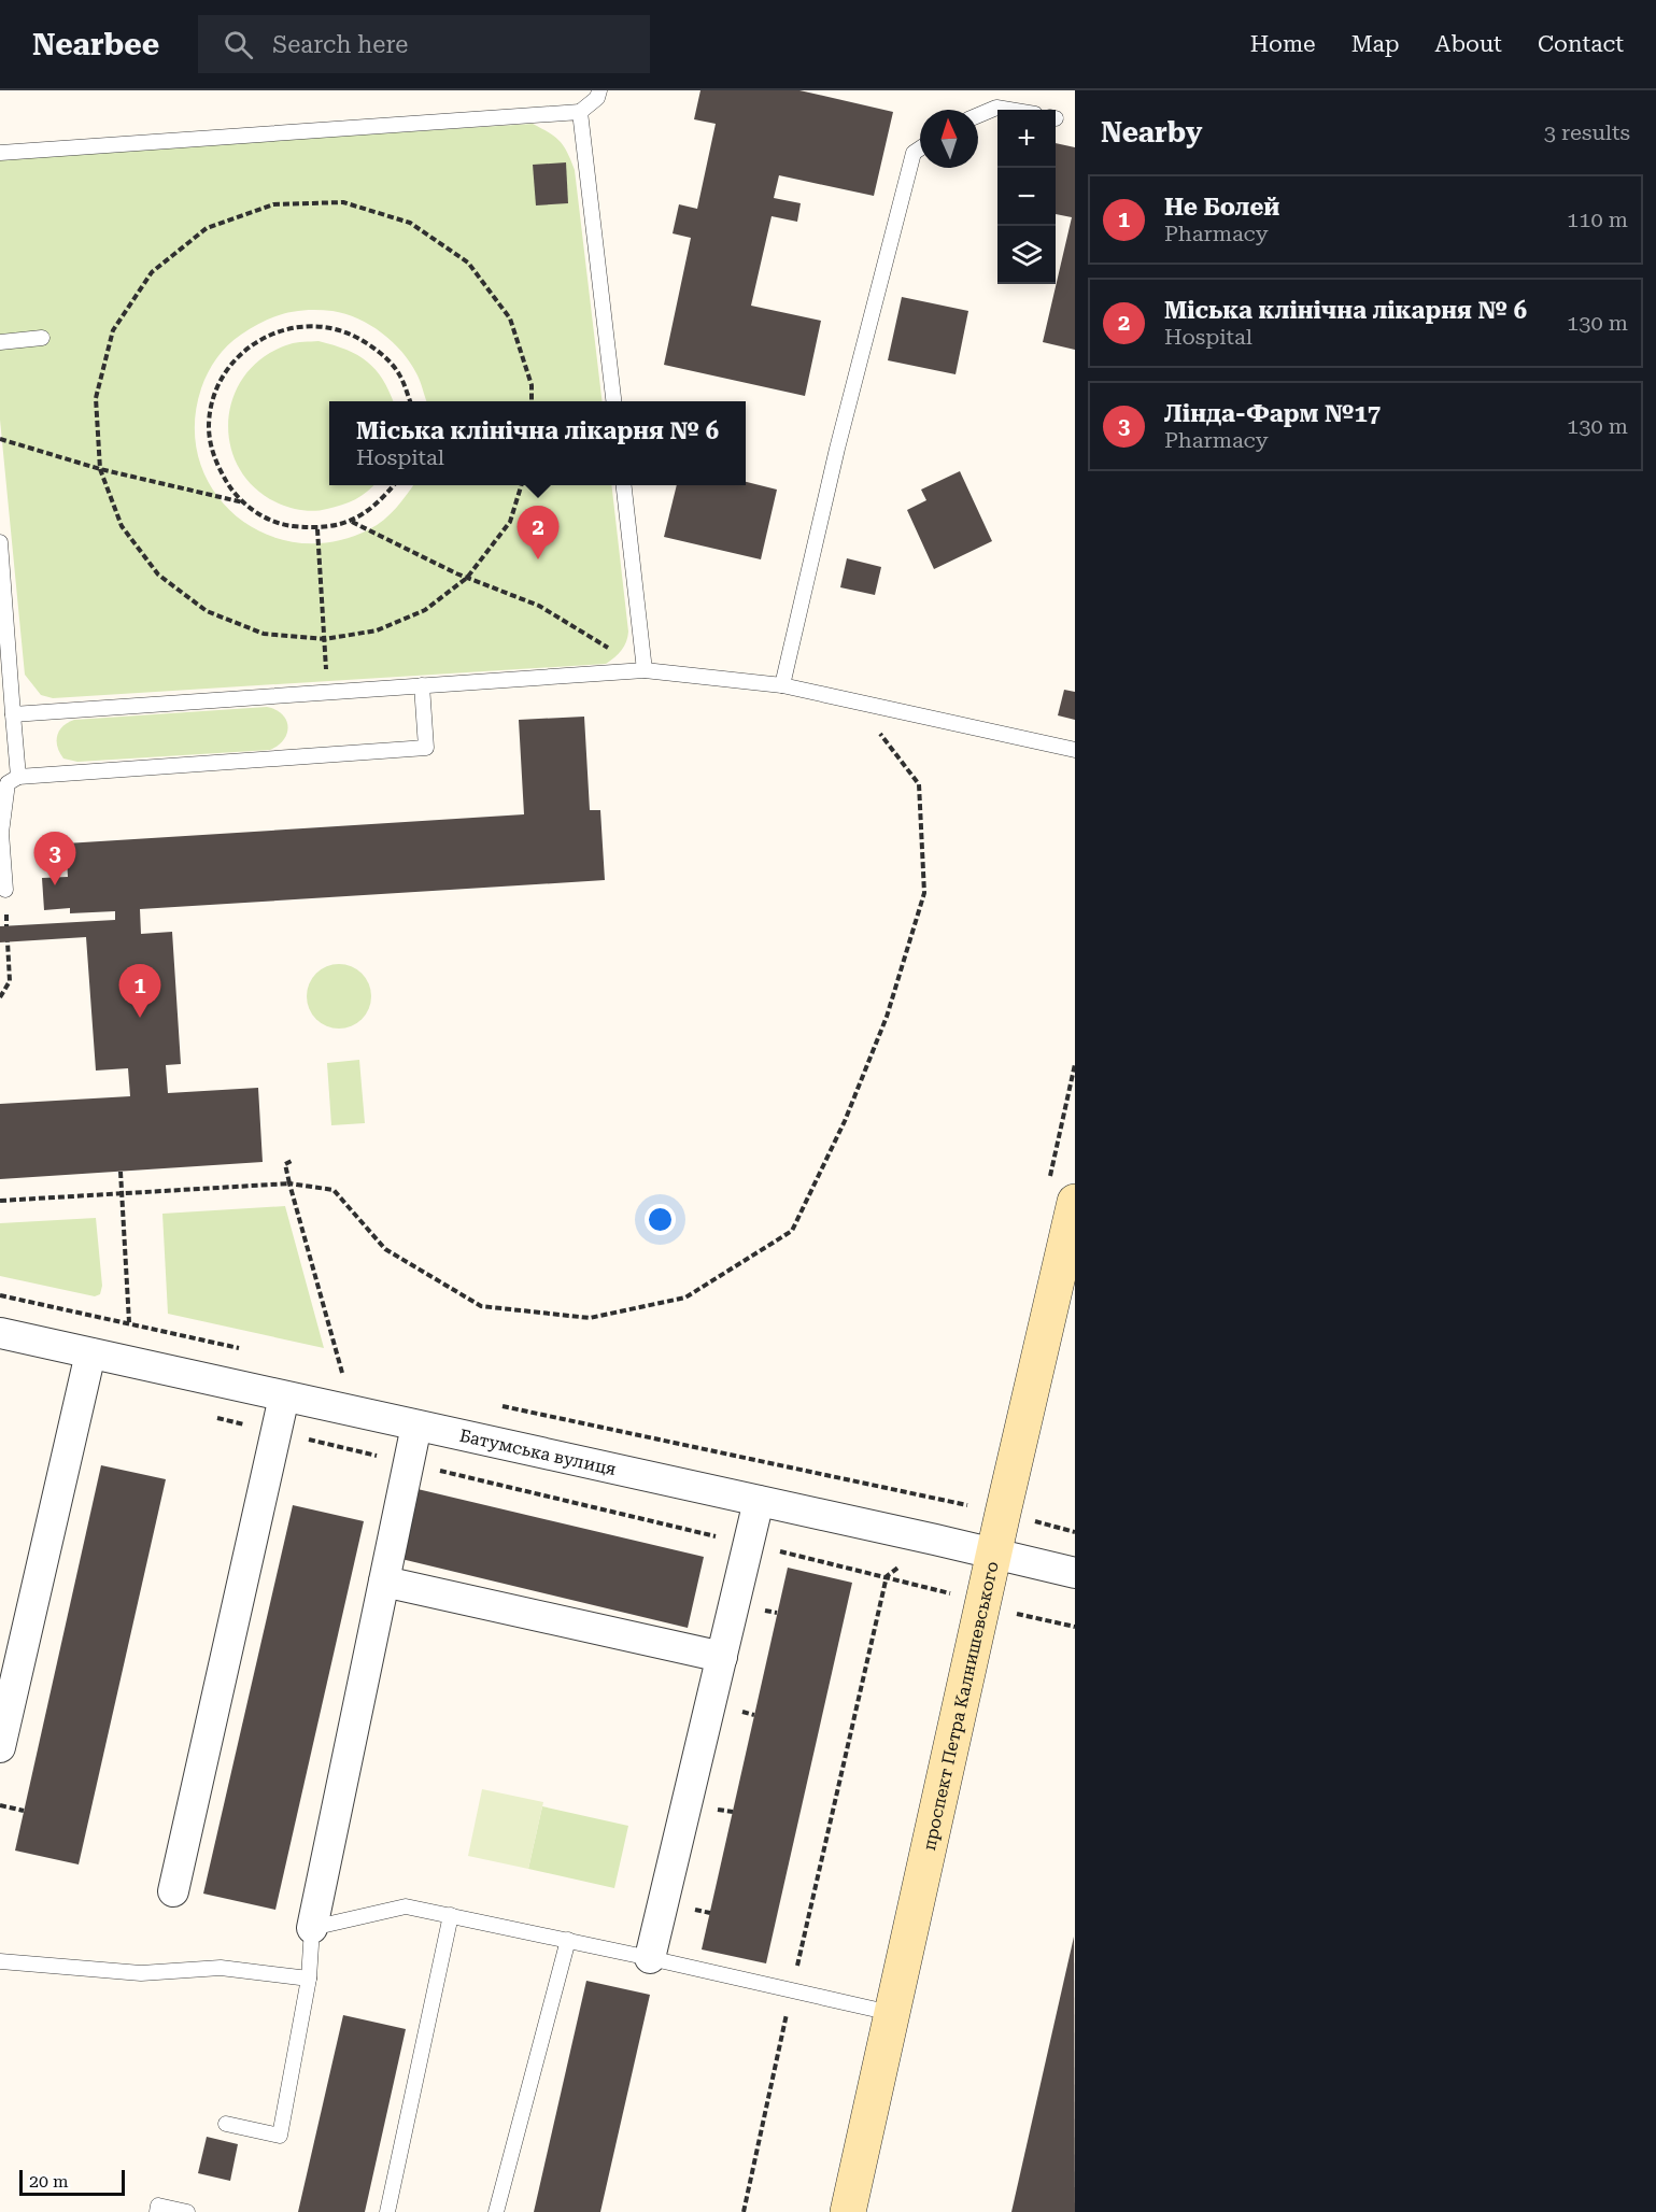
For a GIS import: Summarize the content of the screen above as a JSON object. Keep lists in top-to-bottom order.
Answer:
{
  "streets": {
    "street": ["Батумська вулиця", "проспект Петра Калнишевського"]
  },
  "crossings": [
    ["Батумська вулиця", "проспект Петра Калнишевського"]
  ],
  "scale_bar": "20 m",
  "north": "top",
  "page": {
    "header": "Nearbee",
    "search": "Search here",
    "nav": [
      "Home",
      "Map",
      "About",
      "Contact"
    ],
    "heading": ["Nearby", "3 results"],
    "map_buttons": ["+", "−"],
    "list": [
      {
        "mark": "1",
        "name": "Не Болей",
        "note": "Pharmacy",
        "value": "110 m"
      },
      {
        "mark": "2",
        "name": "Міська клінічна лікарня № 6",
        "note": "Hospital",
        "value": "130 m"
      },
      {
        "mark": "3",
        "name": "Лінда-Фарм №17",
        "note": "Pharmacy",
        "value": "130 m"
      }
    ],
    "popup": ["Міська клінічна лікарня № 6", "Hospital"],
    "pins": ["2", "3", "1"],
    "scale": "20 m"
  }
}
